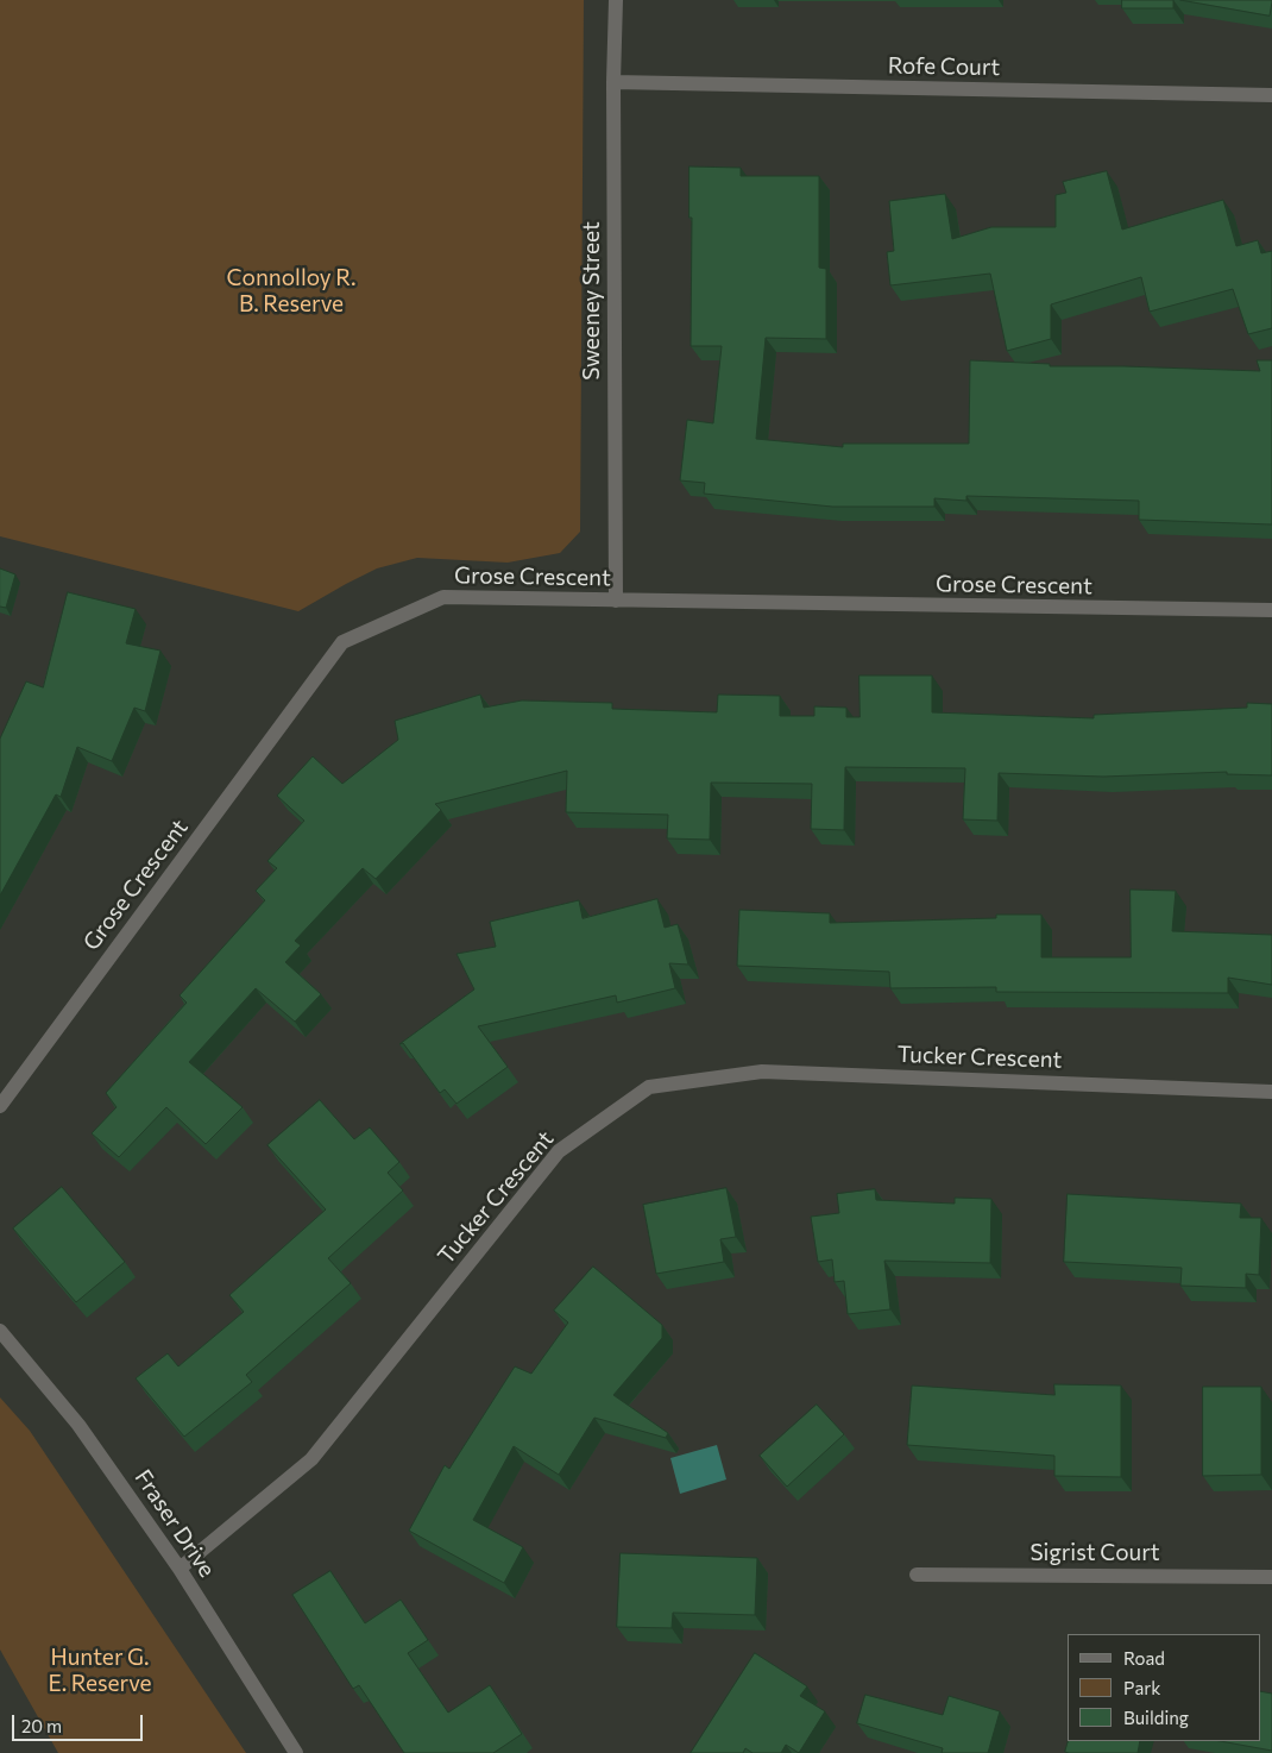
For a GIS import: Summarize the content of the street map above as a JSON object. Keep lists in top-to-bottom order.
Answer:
{
  "streets": {
    "street": [
      "Rofe Court",
      "Sweeney Street",
      "Grose Crescent",
      "Tucker Crescent",
      "Fraser Drive",
      "Sigrist Court"
    ]
  },
  "crossings": [
    ["Rofe Court", "Sweeney Street"],
    ["Sweeney Street", "Grose Crescent"],
    ["Tucker Crescent", "Fraser Drive"]
  ],
  "parks": ["Connolloy R. B. Reserve", "Hunter G. E. Reserve"],
  "legend": ["Road", "Park", "Building"],
  "scale_bar": "20 m"
}
